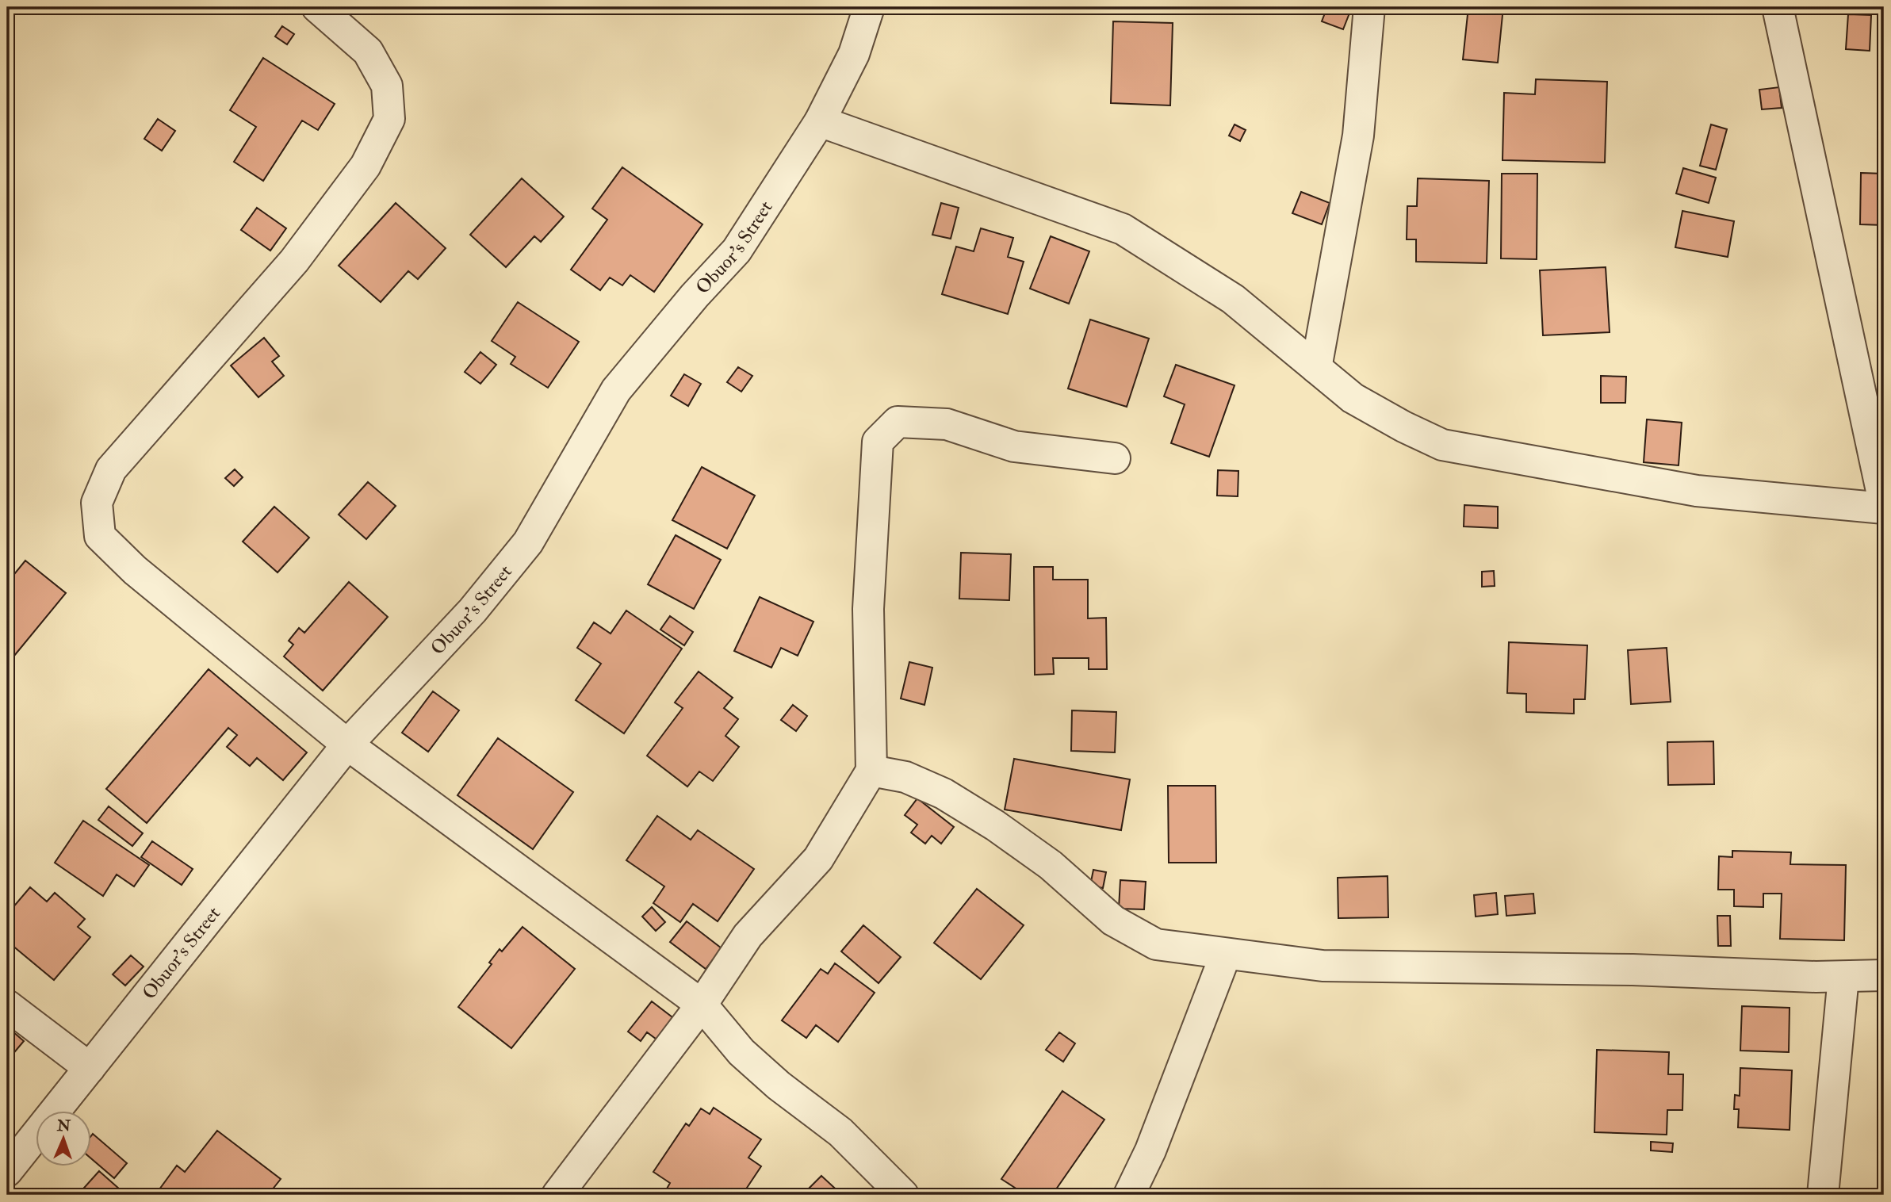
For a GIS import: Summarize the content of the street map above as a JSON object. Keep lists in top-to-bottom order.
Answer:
{
  "streets": {
    "street": ["Obuor’s Street"]
  },
  "north": "top"
}
